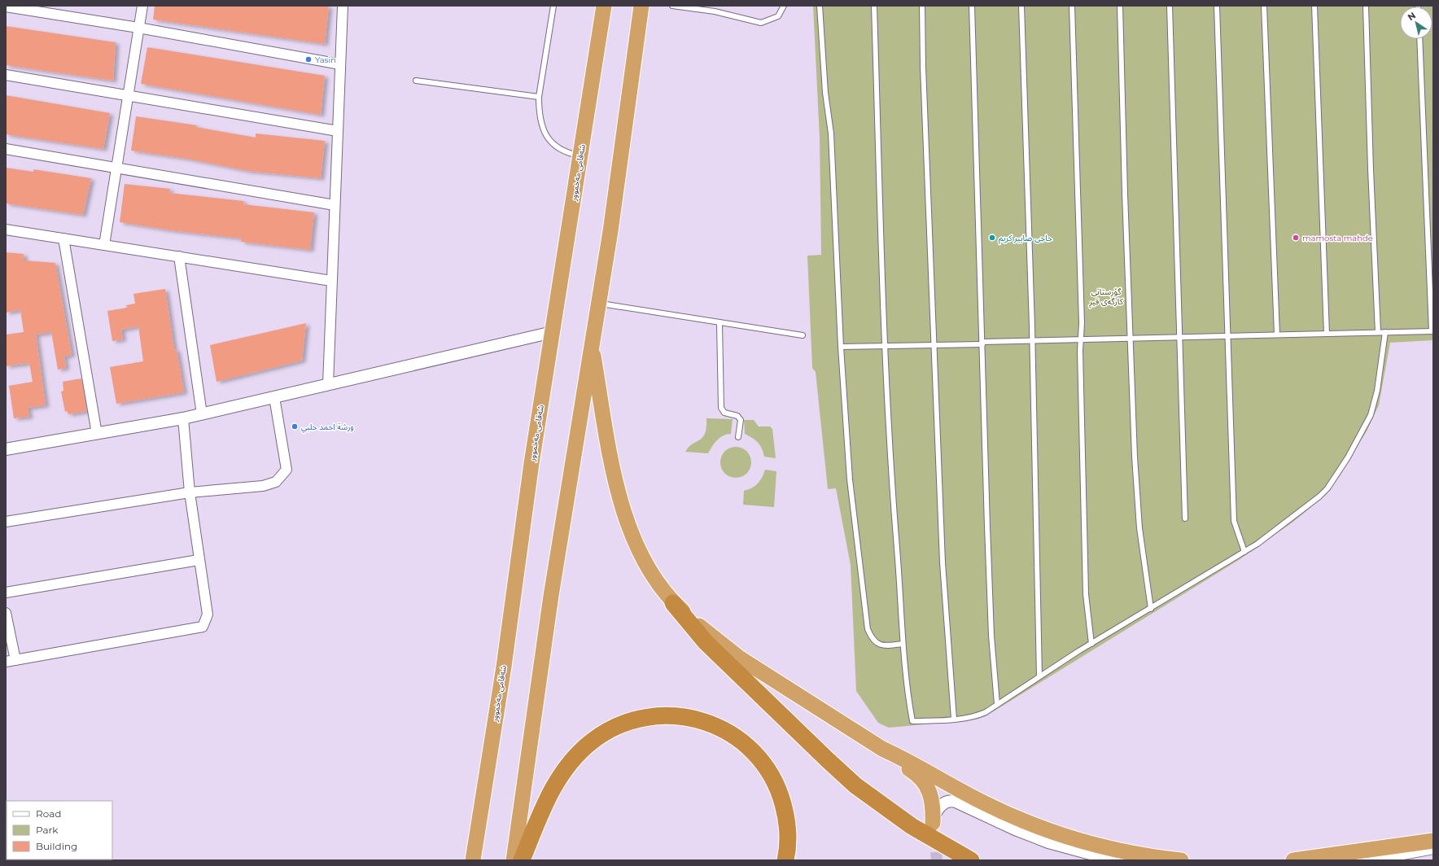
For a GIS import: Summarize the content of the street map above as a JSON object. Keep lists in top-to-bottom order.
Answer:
{
  "streets": {
    "highway": ["شەقامی مەخموور"]
  },
  "parks": ["گۆڕستانی کارگەی قیڕ"],
  "places": [
    "Yasin",
    "حاجی صابیر کریم",
    "mamosta mahde",
    "ورشة احمد حلبي"
  ],
  "legend": ["Road", "Park", "Building"],
  "north": "top left"
}
